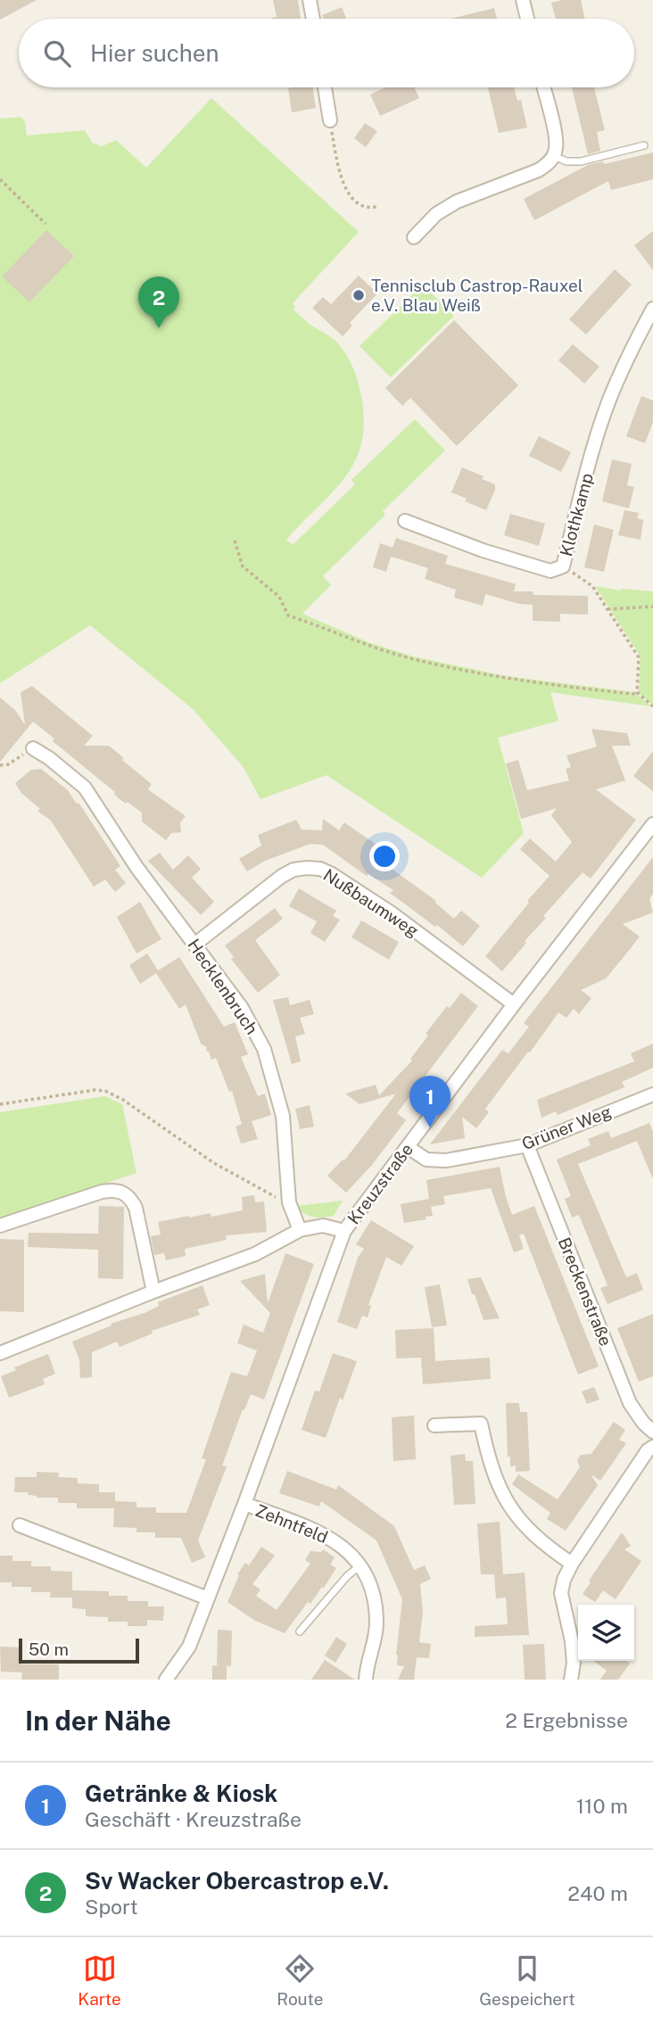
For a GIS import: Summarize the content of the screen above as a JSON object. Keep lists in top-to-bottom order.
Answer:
{
  "streets": {
    "street": [
      "Klothkamp",
      "Nußbaumweg",
      "Hecklenbruch",
      "Grüner Weg",
      "Kreuzstraße",
      "Breckenstraße",
      "Zehntfeld"
    ]
  },
  "crossings": [
    ["Nußbaumweg", "Hecklenbruch"],
    ["Nußbaumweg", "Kreuzstraße"],
    ["Grüner Weg", "Kreuzstraße"],
    ["Grüner Weg", "Breckenstraße"],
    ["Kreuzstraße", "Zehntfeld"]
  ],
  "places": ["Tennisclub Castrop-Rauxel e.V. Blau Weiß"],
  "scale_bar": "50 m",
  "page": {
    "search": "Hier suchen",
    "pins": ["2", "1"],
    "scale": "50 m",
    "heading": ["In der Nähe", "2 Ergebnisse"],
    "list": [
      {
        "mark": "1",
        "name": "Getränke & Kiosk",
        "note": "Geschäft · Kreuzstraße",
        "value": "110 m"
      },
      {
        "mark": "2",
        "name": "Sv Wacker Obercastrop e.V.",
        "note": "Sport",
        "value": "240 m"
      }
    ],
    "nav": ["Karte", "Route", "Gespeichert"]
  }
}
